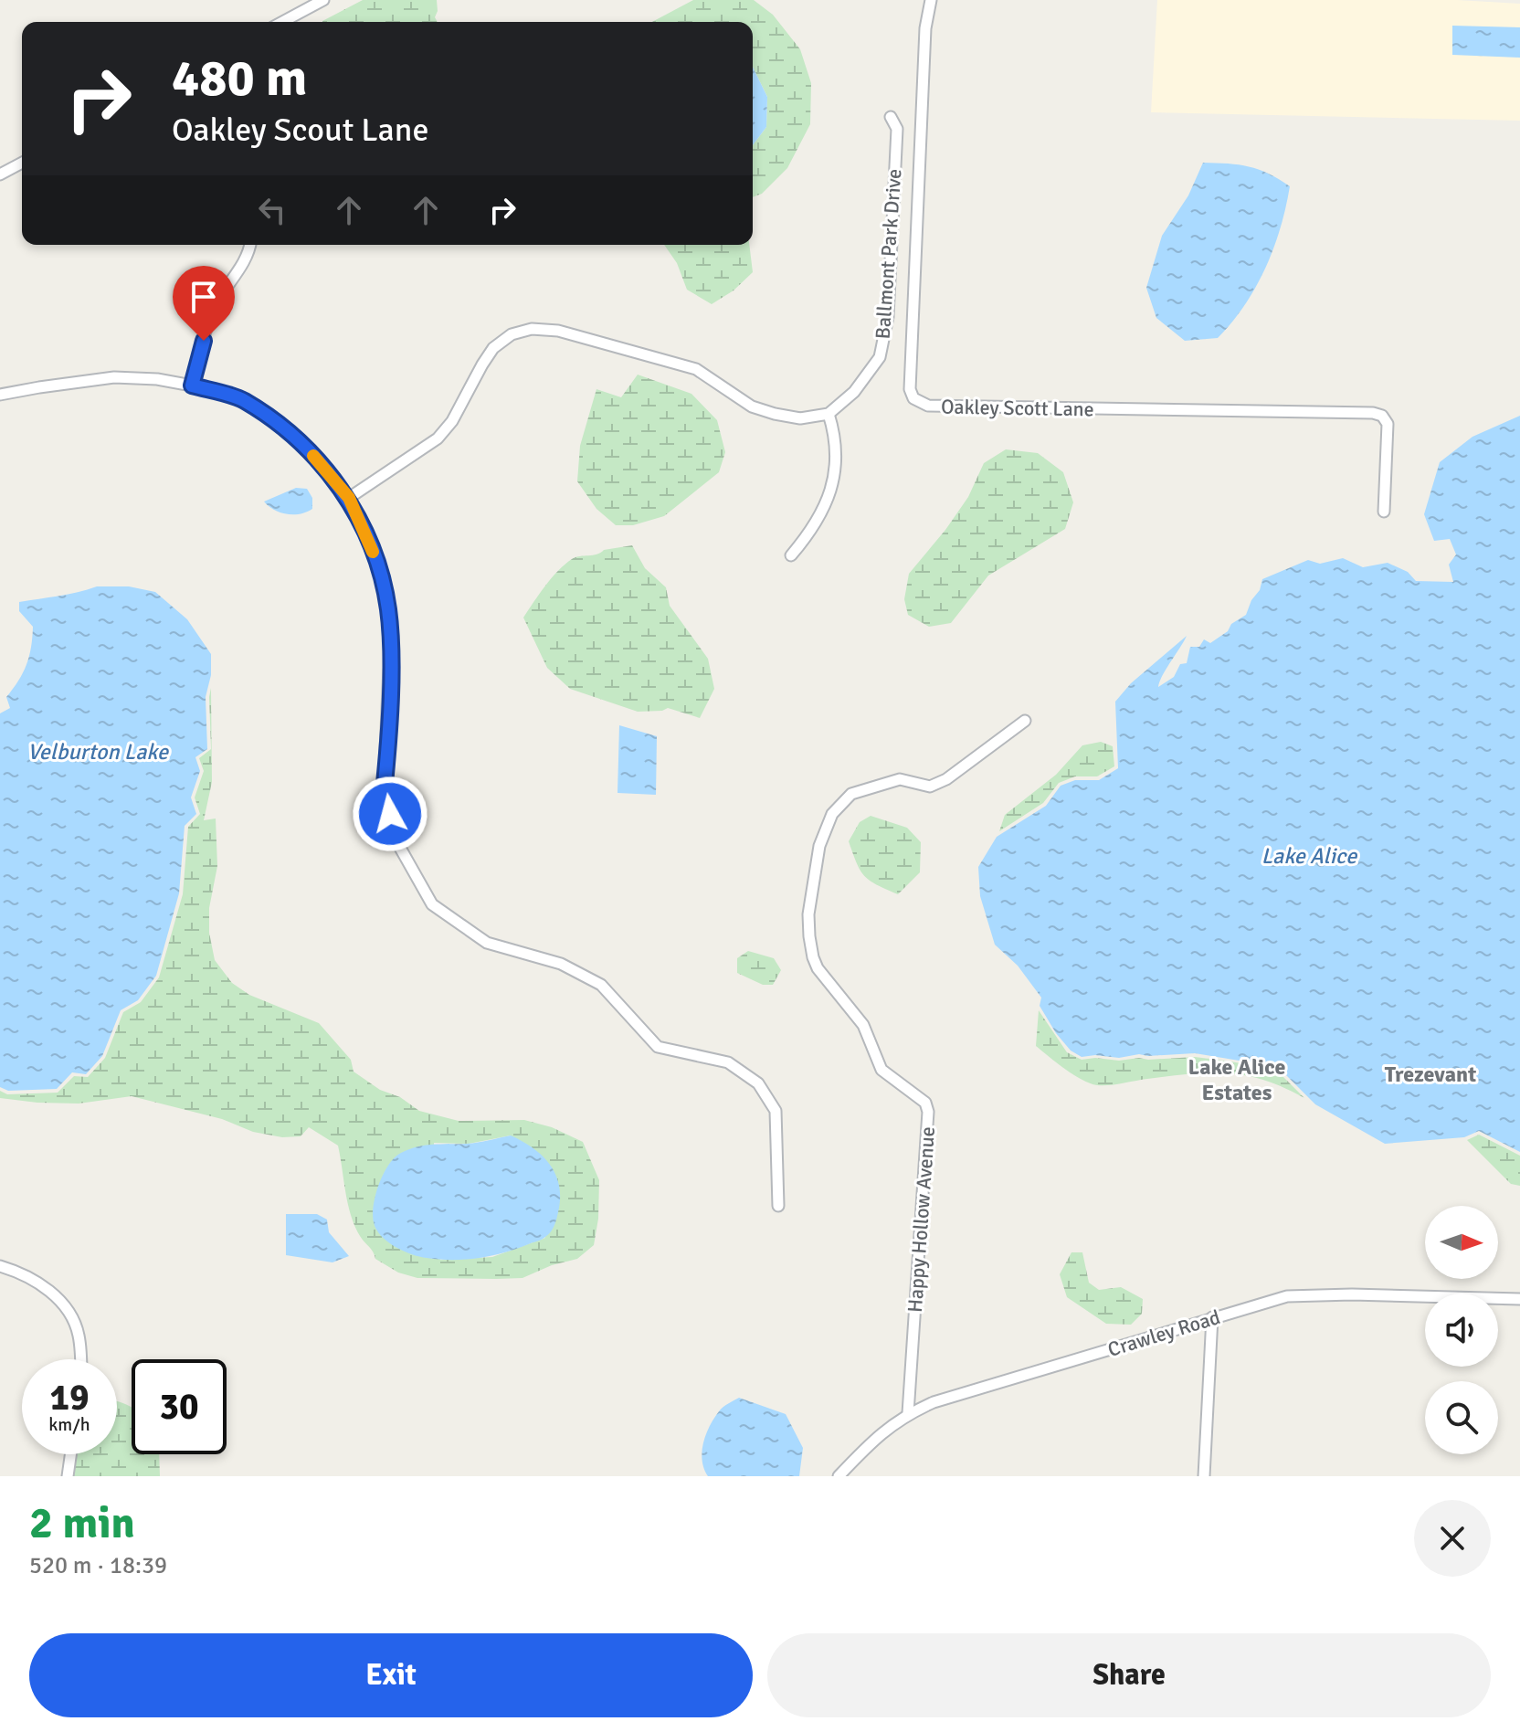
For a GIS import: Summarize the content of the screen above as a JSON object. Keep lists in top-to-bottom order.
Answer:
{
  "streets": {
    "street": [
      "Ballmont Park Drive",
      "Oakley Scott Lane",
      "Happy Hollow Avenue",
      "Crawley Road"
    ]
  },
  "crossings": [
    ["Happy Hollow Avenue", "Crawley Road"]
  ],
  "districts": ["Lake Alice Estates", "Trezevant"],
  "water": ["Velburton Lake", "Lake Alice"],
  "north": "right",
  "page": {
    "turn": ["480 m", "Oakley Scout Lane"],
    "speed": "19 km/h",
    "limit": "30",
    "heading": ["2 min", "520 m · 18:39"],
    "buttons": ["Exit", "Share"]
  }
}
